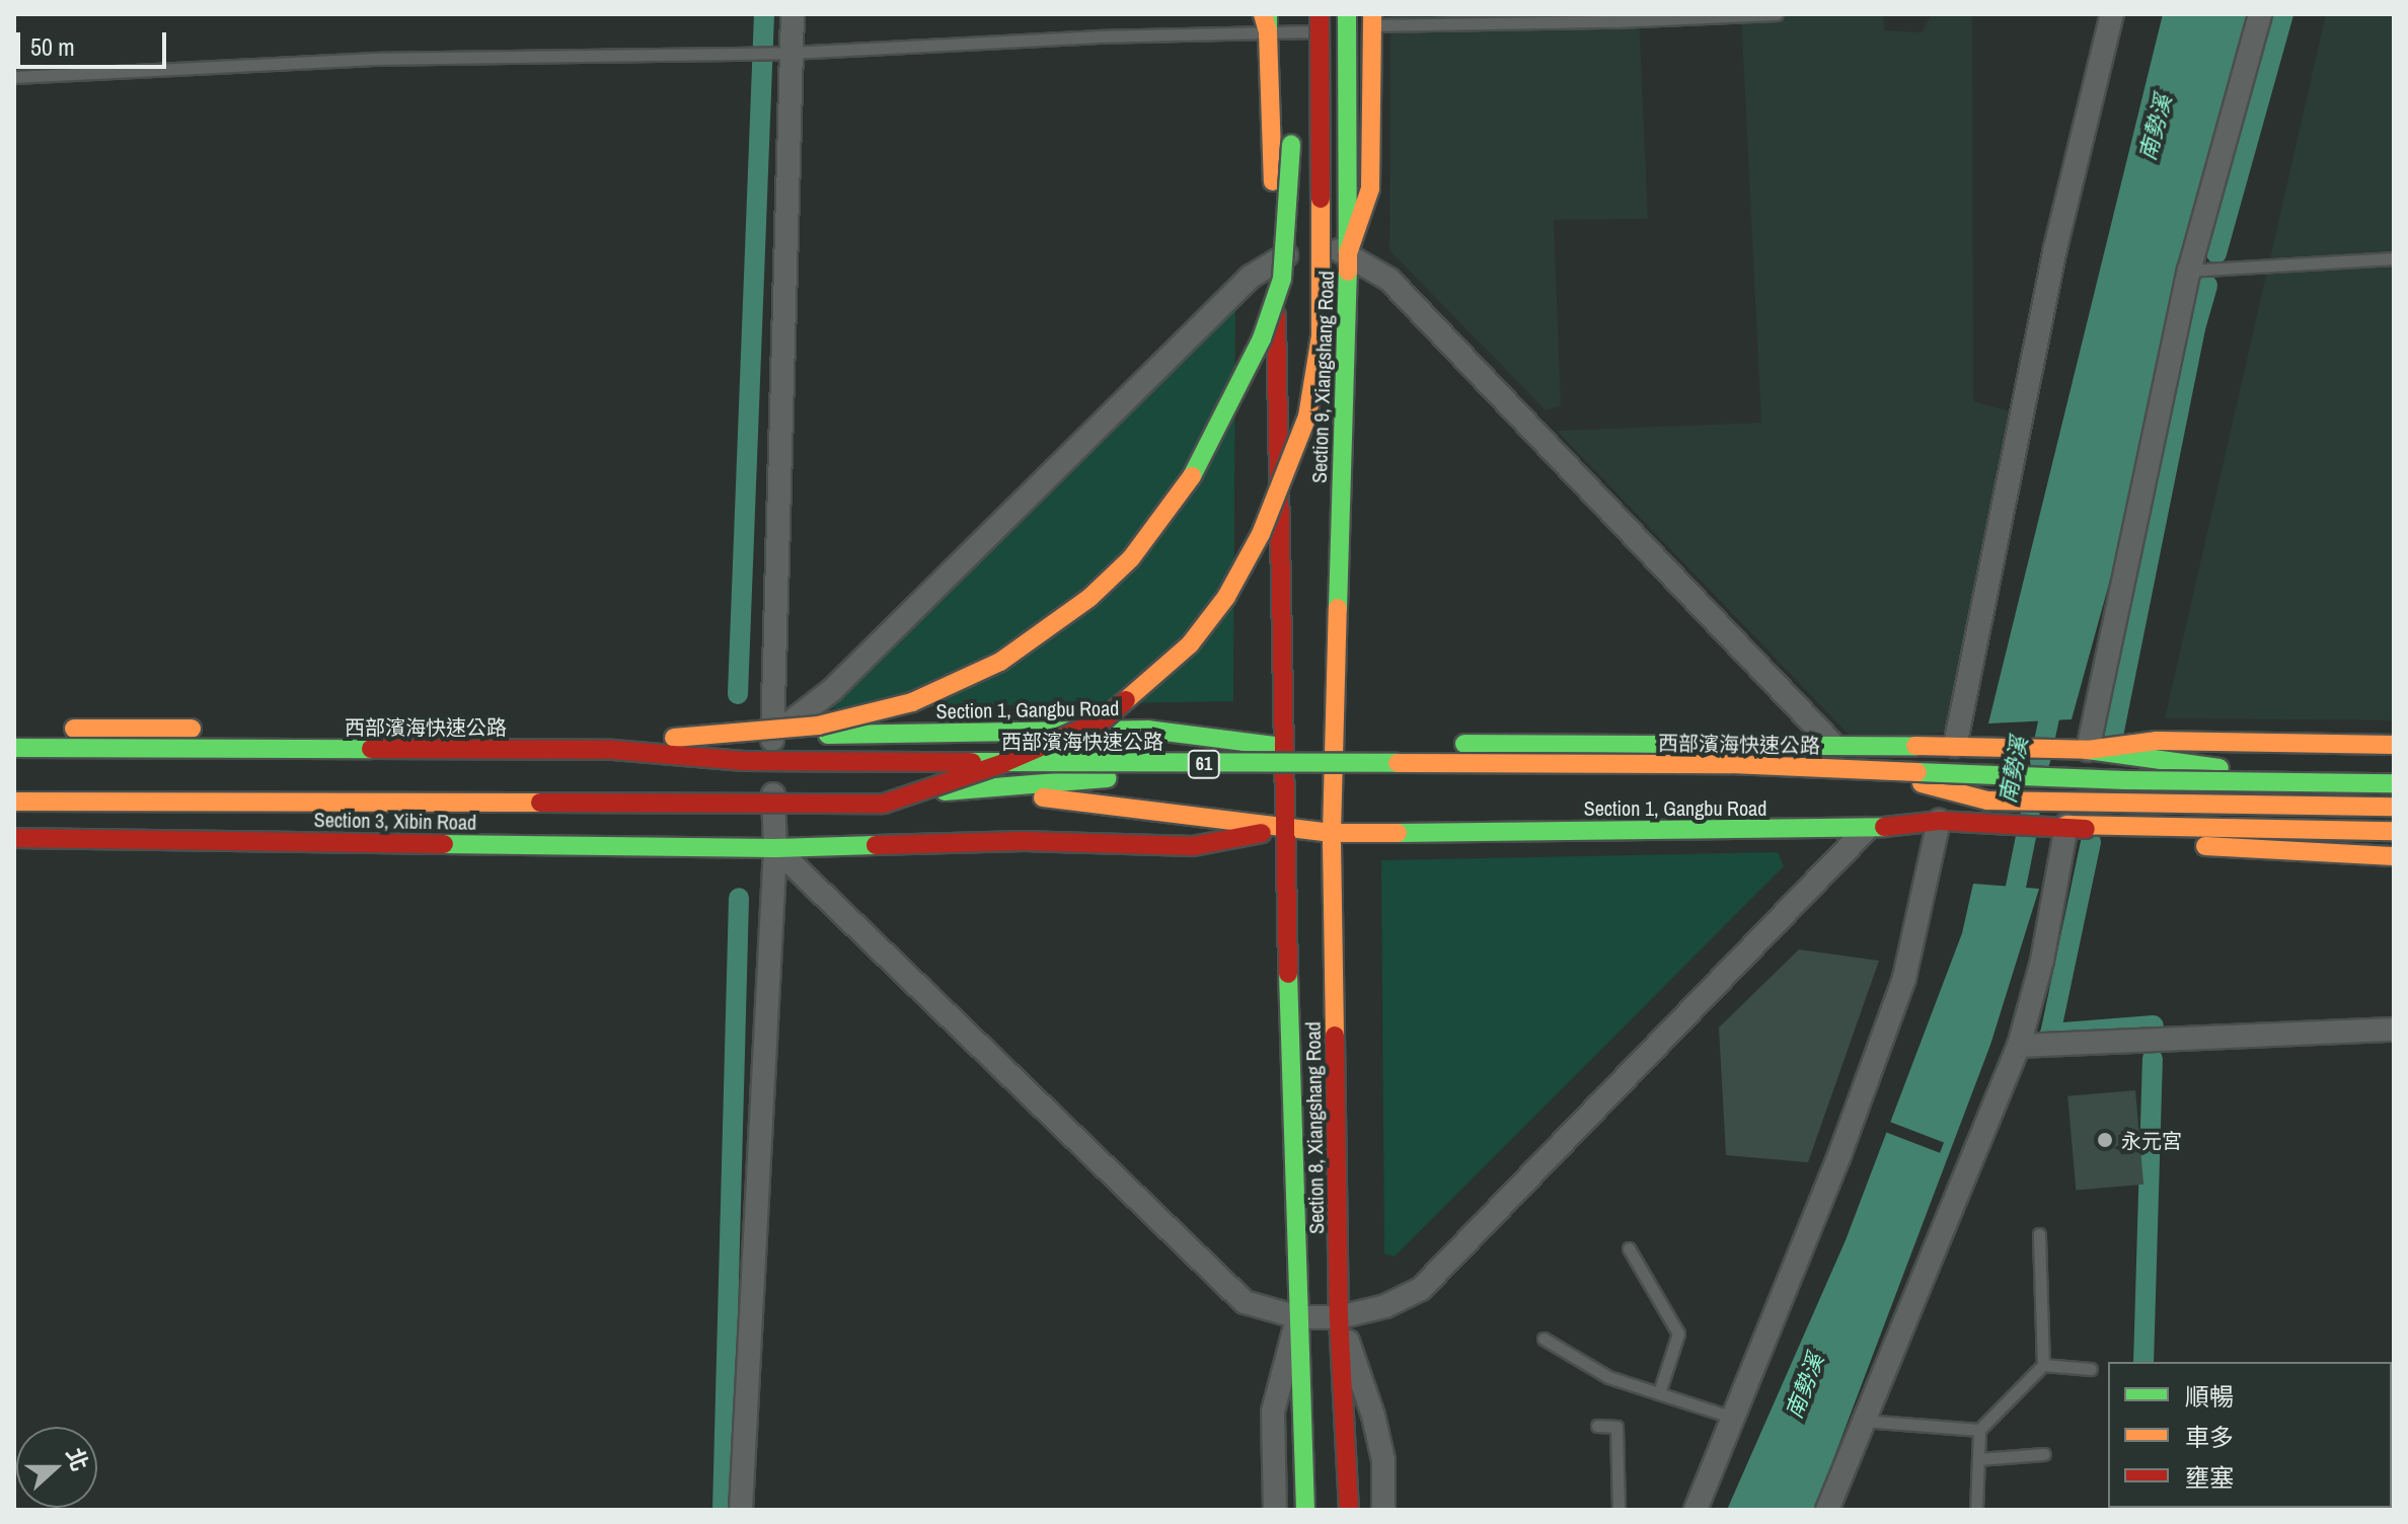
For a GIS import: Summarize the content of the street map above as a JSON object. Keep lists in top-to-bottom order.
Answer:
{
  "streets": {
    "main road": [
      "Section 9, Xiangshang Road",
      "Section 1, Gangbu Road",
      "西部濱海快速公路",
      "61",
      "Section 3, Xibin Road",
      "Section 8, Xiangshang Road"
    ]
  },
  "crossings": [
    ["Section 9, Xiangshang Road", "Section 1, Gangbu Road"],
    ["Section 9, Xiangshang Road", "Section 8, Xiangshang Road"],
    ["Section 1, Gangbu Road", "Section 3, Xibin Road"],
    ["Section 1, Gangbu Road", "Section 8, Xiangshang Road"]
  ],
  "water": ["南勢溪"],
  "places": ["永元宮"],
  "legend": ["順暢", "車多", "壅塞"],
  "scale_bar": "50 m",
  "north": "right"
}
